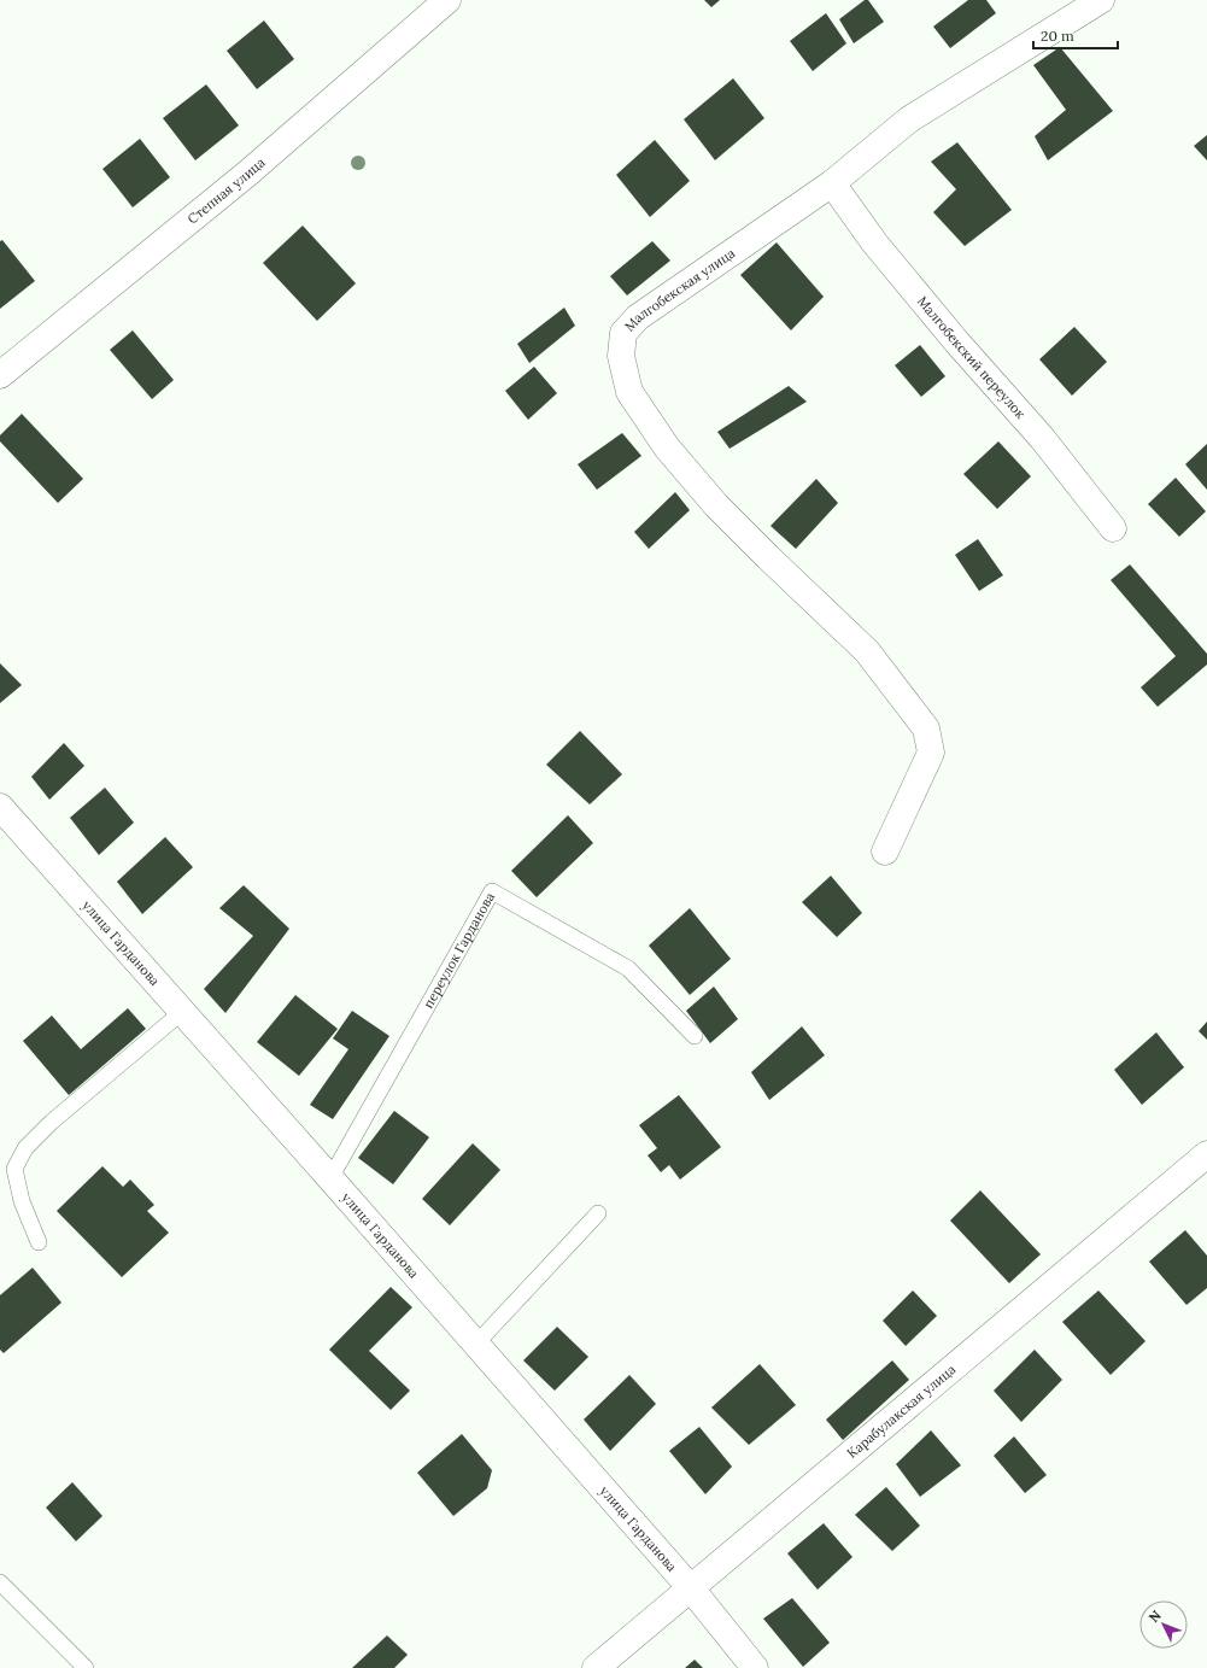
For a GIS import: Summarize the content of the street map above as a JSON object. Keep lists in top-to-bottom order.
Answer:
{
  "streets": {
    "street": [
      "Степная улица",
      "Малгобекская улица",
      "Малгобекский переулок",
      "улица Гарданова",
      "Карабулакская улица"
    ],
    "lane": ["переулок Гарданова"]
  },
  "crossings": [
    ["Малгобекская улица", "Малгобекский переулок"],
    ["улица Гарданова", "переулок Гарданова"],
    ["улица Гарданова", "Карабулакская улица"]
  ],
  "scale_bar": "20 m",
  "north": "top left"
}
